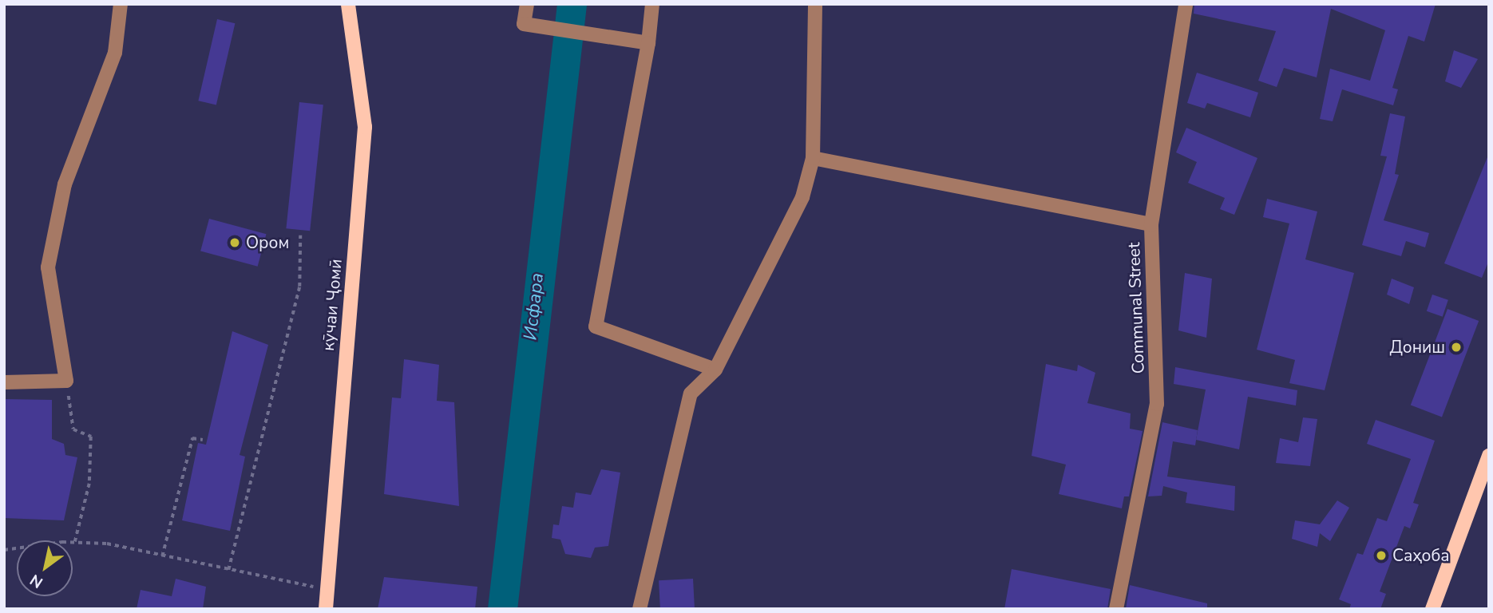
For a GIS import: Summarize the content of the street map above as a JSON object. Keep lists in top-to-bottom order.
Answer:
{
  "streets": {
    "main road": ["кӯчаи Ҷомӣ"],
    "street": ["Communal Street"]
  },
  "water": ["Исфара"],
  "places": ["Ором", "Дониш", "Саҳоба"],
  "north": "bottom left"
}
